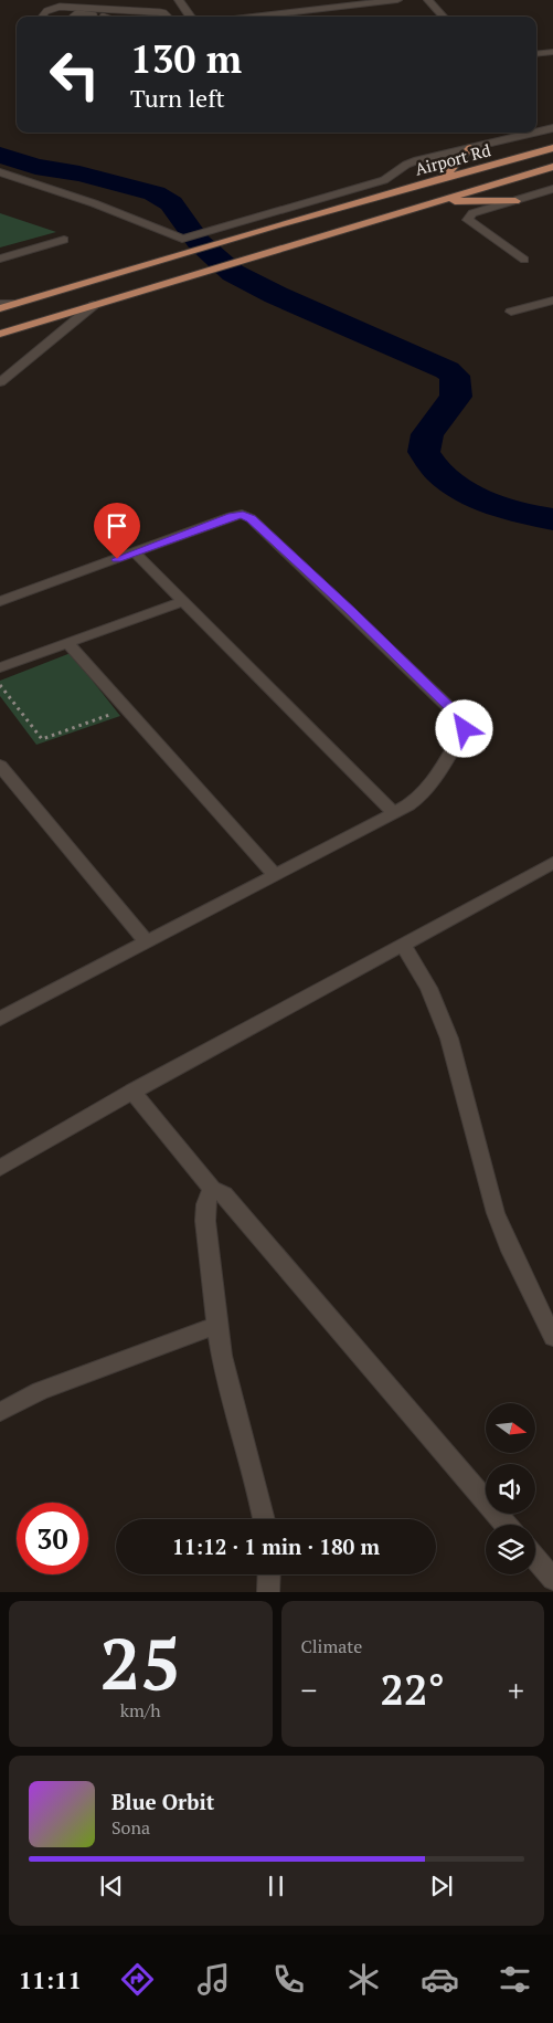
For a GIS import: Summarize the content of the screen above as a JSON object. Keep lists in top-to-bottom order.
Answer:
{
  "streets": {
    "main road": ["Airport Rd"]
  },
  "north": "right",
  "page": {
    "turn": ["130 m", "Turn left"],
    "limit": "30",
    "trip": "11:12 · 1 min · 180 m",
    "tile": [
      ["25", "km/h"],
      "Climate"
    ],
    "heat": ["−", "22°", "+"],
    "song": ["Blue Orbit", "Sona"],
    "tabs": "11:11"
  }
}
